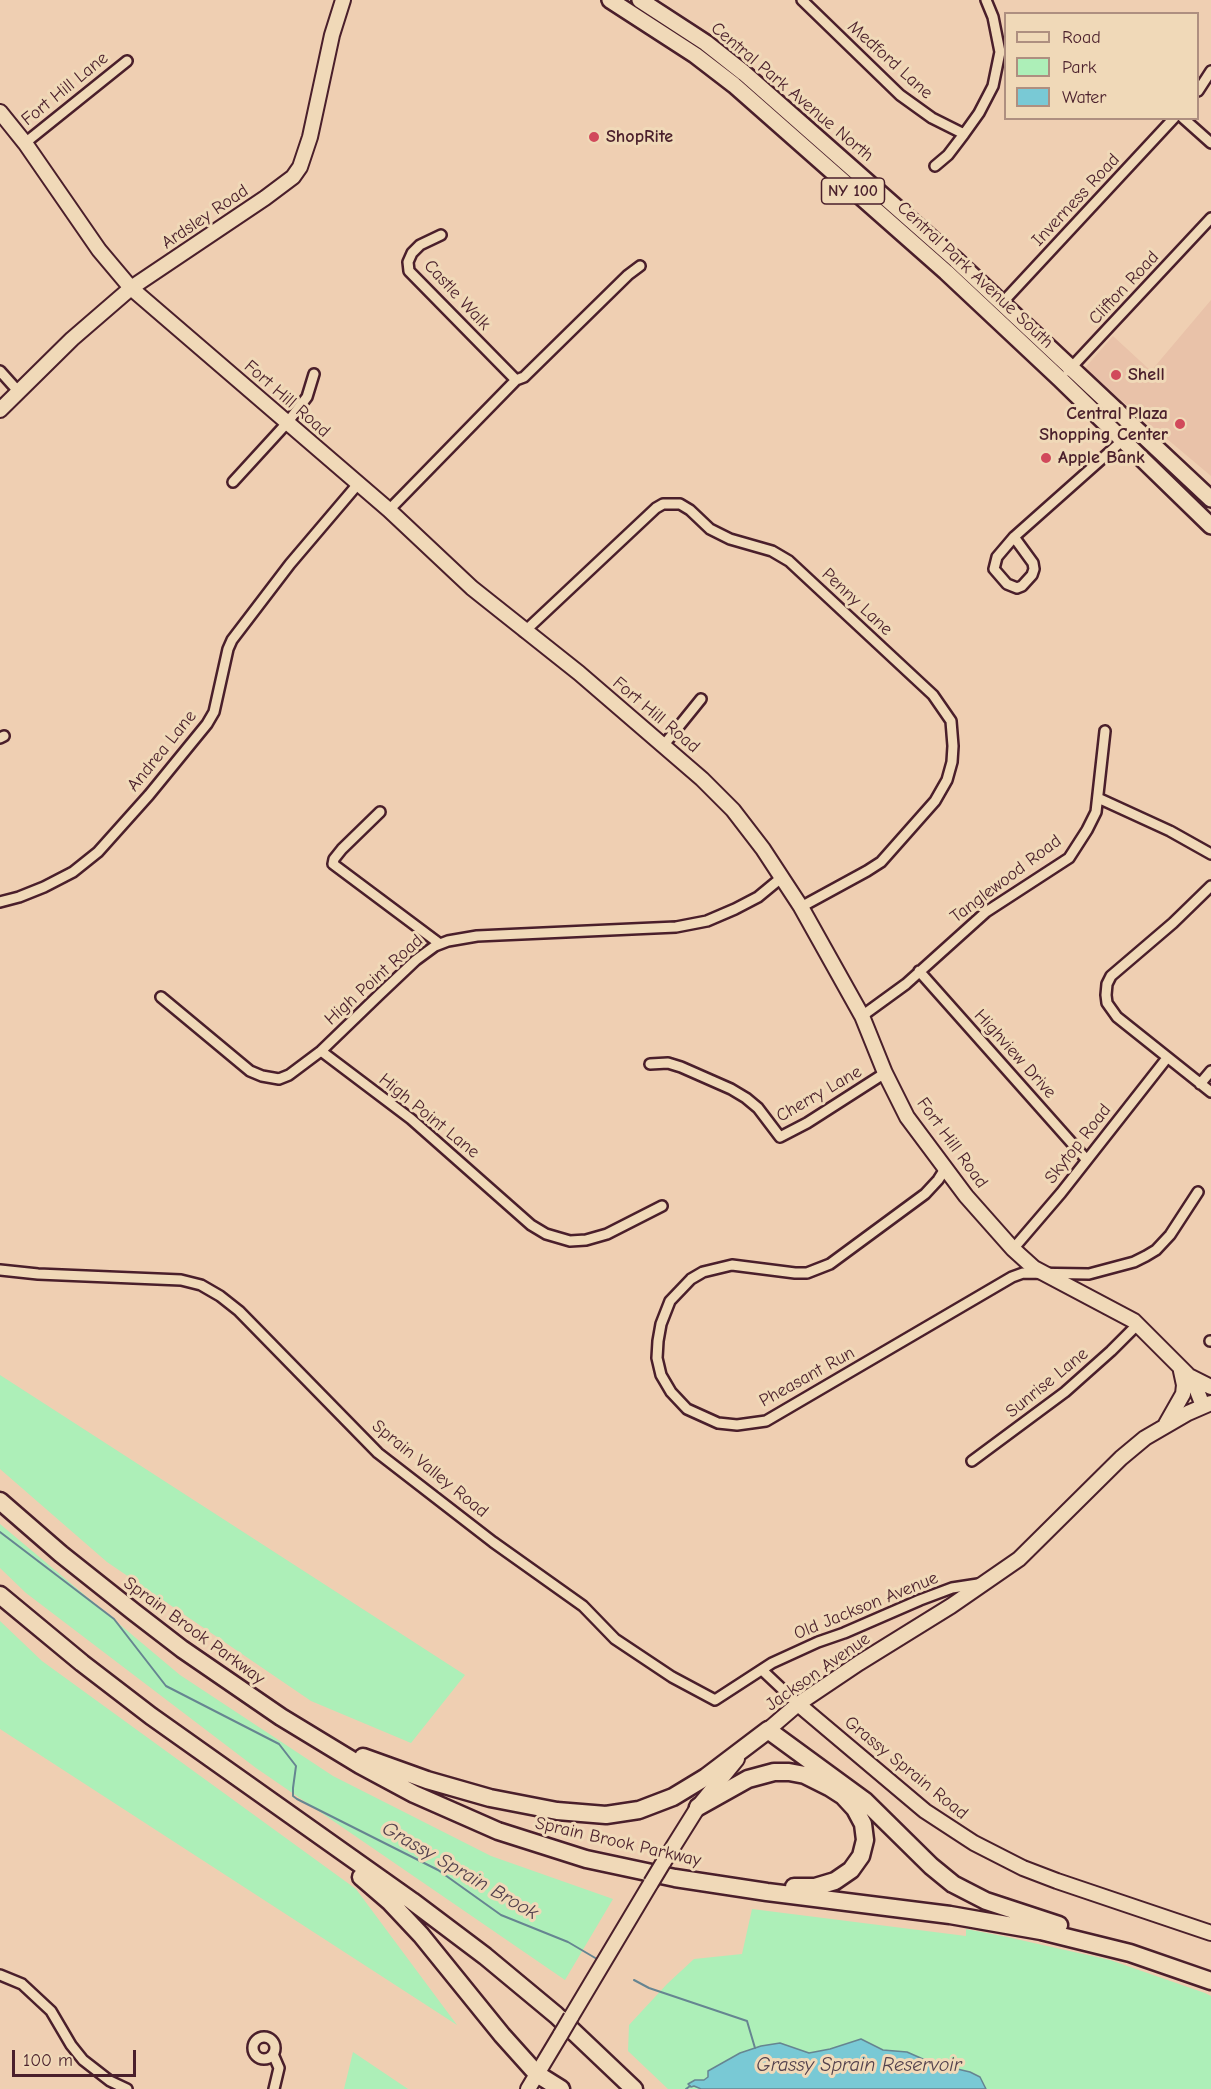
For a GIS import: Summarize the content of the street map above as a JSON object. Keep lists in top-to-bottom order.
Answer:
{
  "streets": {
    "highway": ["Sprain Brook Parkway"],
    "main road": ["Central Park Avenue North", "NY 100", "Central Park Avenue South"],
    "street": [
      "Medford Lane",
      "Fort Hill Lane",
      "Inverness Road",
      "Ardsley Road",
      "Clifton Road",
      "Castle Walk",
      "Fort Hill Road",
      "Penny Lane",
      "Andrea Lane",
      "Tanglewood Road",
      "High Point Road",
      "Highview Drive",
      "Cherry Lane",
      "High Point Lane",
      "Skytop Road",
      "Pheasant Run",
      "Sunrise Lane",
      "Sprain Valley Road",
      "Old Jackson Avenue",
      "Jackson Avenue",
      "Grassy Sprain Road"
    ]
  },
  "crossings": [
    ["Fort Hill Lane", "Fort Hill Road"],
    ["Central Park Avenue North", "NY 100"],
    ["Central Park Avenue North", "Inverness Road"],
    ["Central Park Avenue North", "Central Park Avenue South"],
    ["Central Park Avenue North", "Clifton Road"],
    ["NY 100", "Central Park Avenue South"],
    ["NY 100", "Clifton Road"],
    ["Ardsley Road", "Fort Hill Road"],
    ["Central Park Avenue South", "Clifton Road"],
    ["Fort Hill Road", "Penny Lane"],
    ["Fort Hill Road", "Andrea Lane"],
    ["Fort Hill Road", "Tanglewood Road"],
    ["Fort Hill Road", "High Point Road"],
    ["Fort Hill Road", "Cherry Lane"],
    ["Fort Hill Road", "Skytop Road"],
    ["Fort Hill Road", "Pheasant Run"],
    ["Fort Hill Road", "Sunrise Lane"],
    ["Fort Hill Road", "Jackson Avenue"],
    ["Tanglewood Road", "Highview Drive"],
    ["High Point Road", "High Point Lane"],
    ["Highview Drive", "Skytop Road"],
    ["Sprain Valley Road", "Old Jackson Avenue"],
    ["Sprain Valley Road", "Grassy Sprain Road"],
    ["Old Jackson Avenue", "Jackson Avenue"],
    ["Old Jackson Avenue", "Grassy Sprain Road"],
    ["Jackson Avenue", "Grassy Sprain Road"]
  ],
  "water": ["Grassy Sprain Brook", "Grassy Sprain Reservoir"],
  "places": [
    "ShopRite",
    "Shell",
    "Central Plaza Shopping Center",
    "Apple Bank"
  ],
  "legend": ["Road", "Park", "Water"],
  "scale_bar": "100 m"
}
